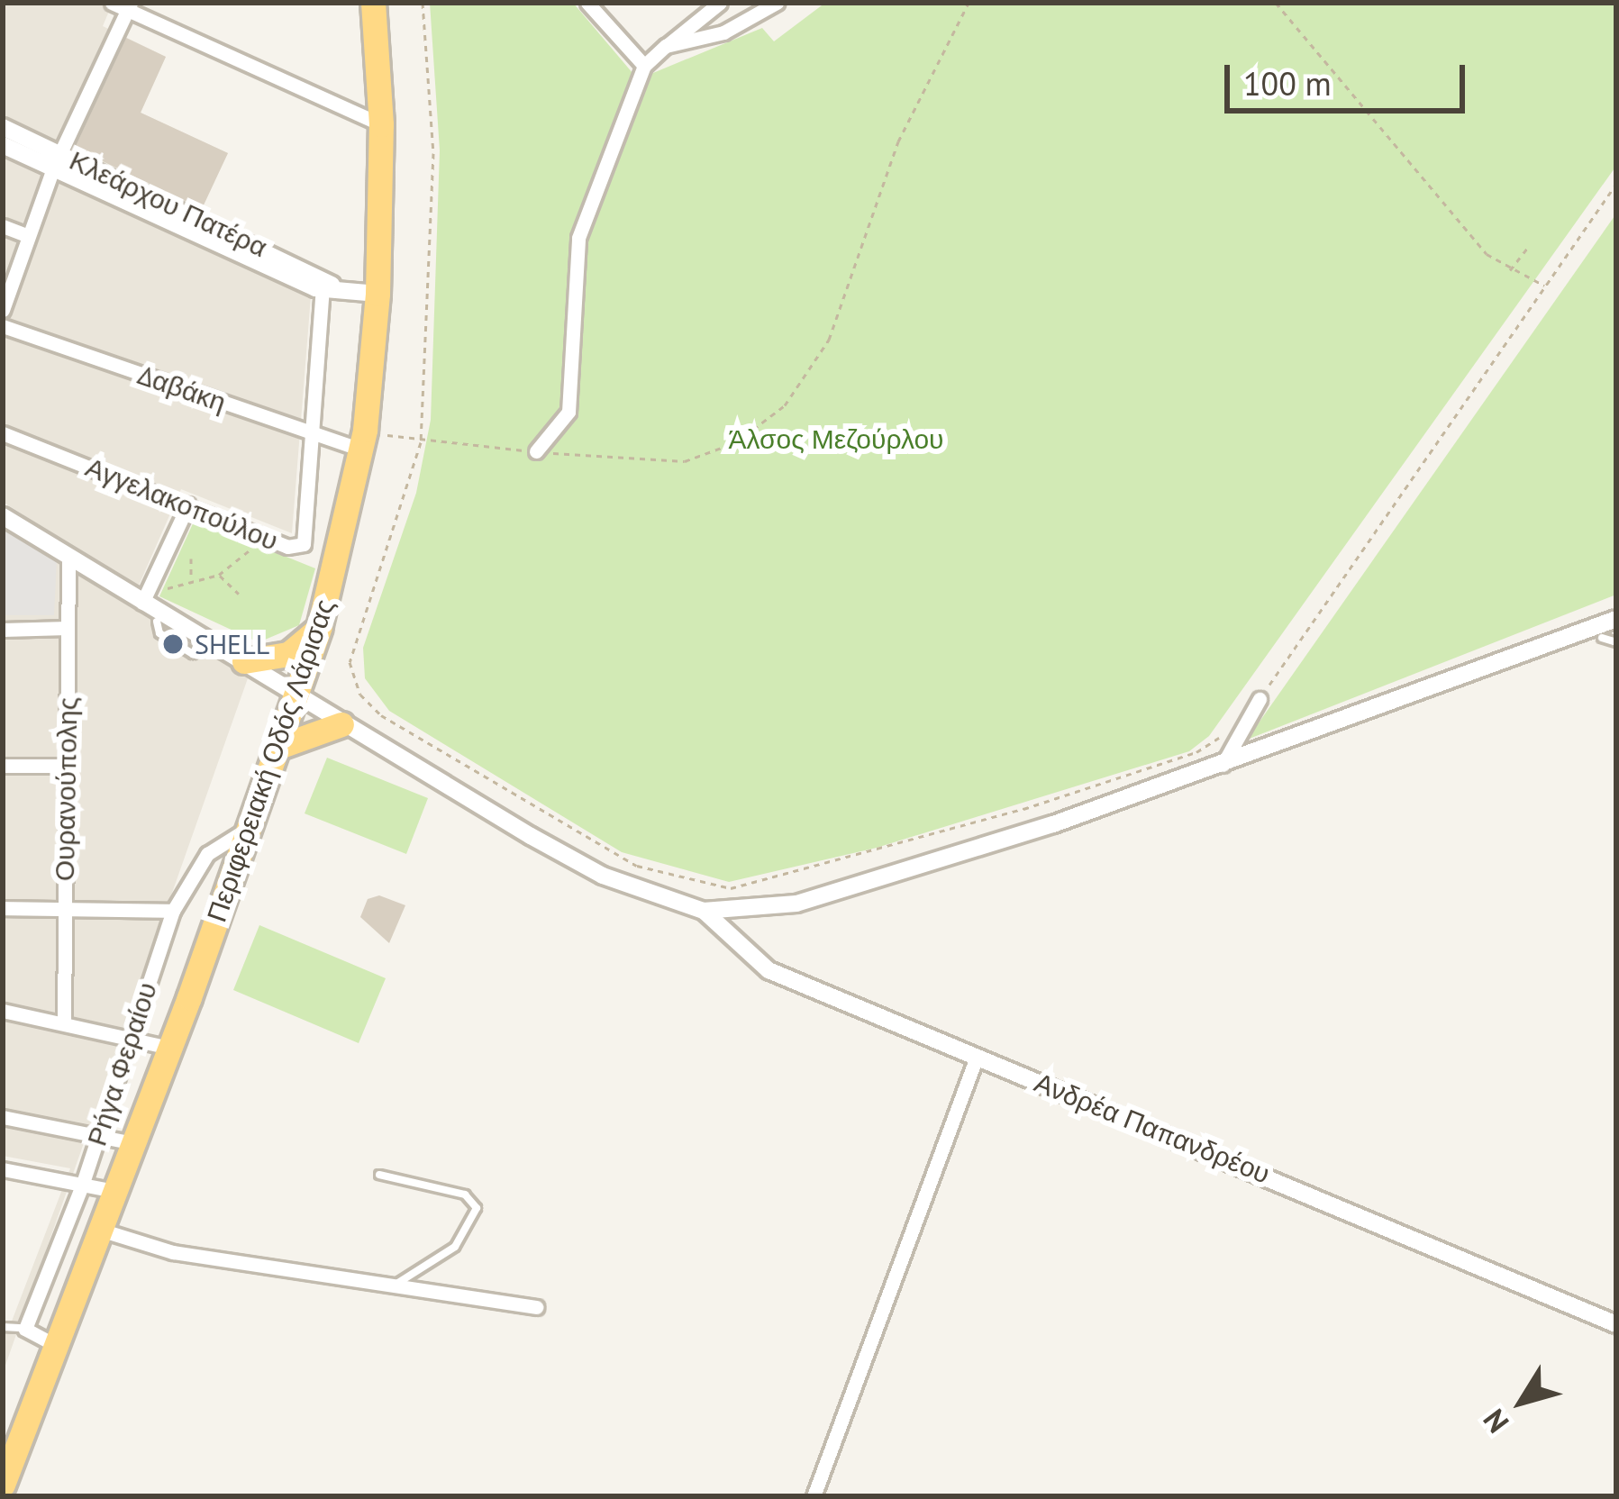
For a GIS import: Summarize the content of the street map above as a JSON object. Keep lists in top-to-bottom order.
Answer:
{
  "streets": {
    "highway": ["Περιφερειακή Οδός Λάρισας"],
    "street": [
      "Κλεάρχου Πατέρα",
      "Δαβάκη",
      "Αγγελακοπούλου",
      "Ουρανούπολης",
      "Ρήγα Φεραίου",
      "Ανδρέα Παπανδρέου"
    ]
  },
  "crossings": [
    ["Κλεάρχου Πατέρα", "Αγγελακοπούλου"],
    ["Κλεάρχου Πατέρα", "Περιφερειακή Οδός Λάρισας"],
    ["Δαβάκη", "Αγγελακοπούλου"],
    ["Δαβάκη", "Περιφερειακή Οδός Λάρισας"],
    ["Περιφερειακή Οδός Λάρισας", "Ρήγα Φεραίου"]
  ],
  "parks": ["Άλσος Μεζούρλου"],
  "places": ["SHELL"],
  "scale_bar": "100 m",
  "north": "bottom left"
}
